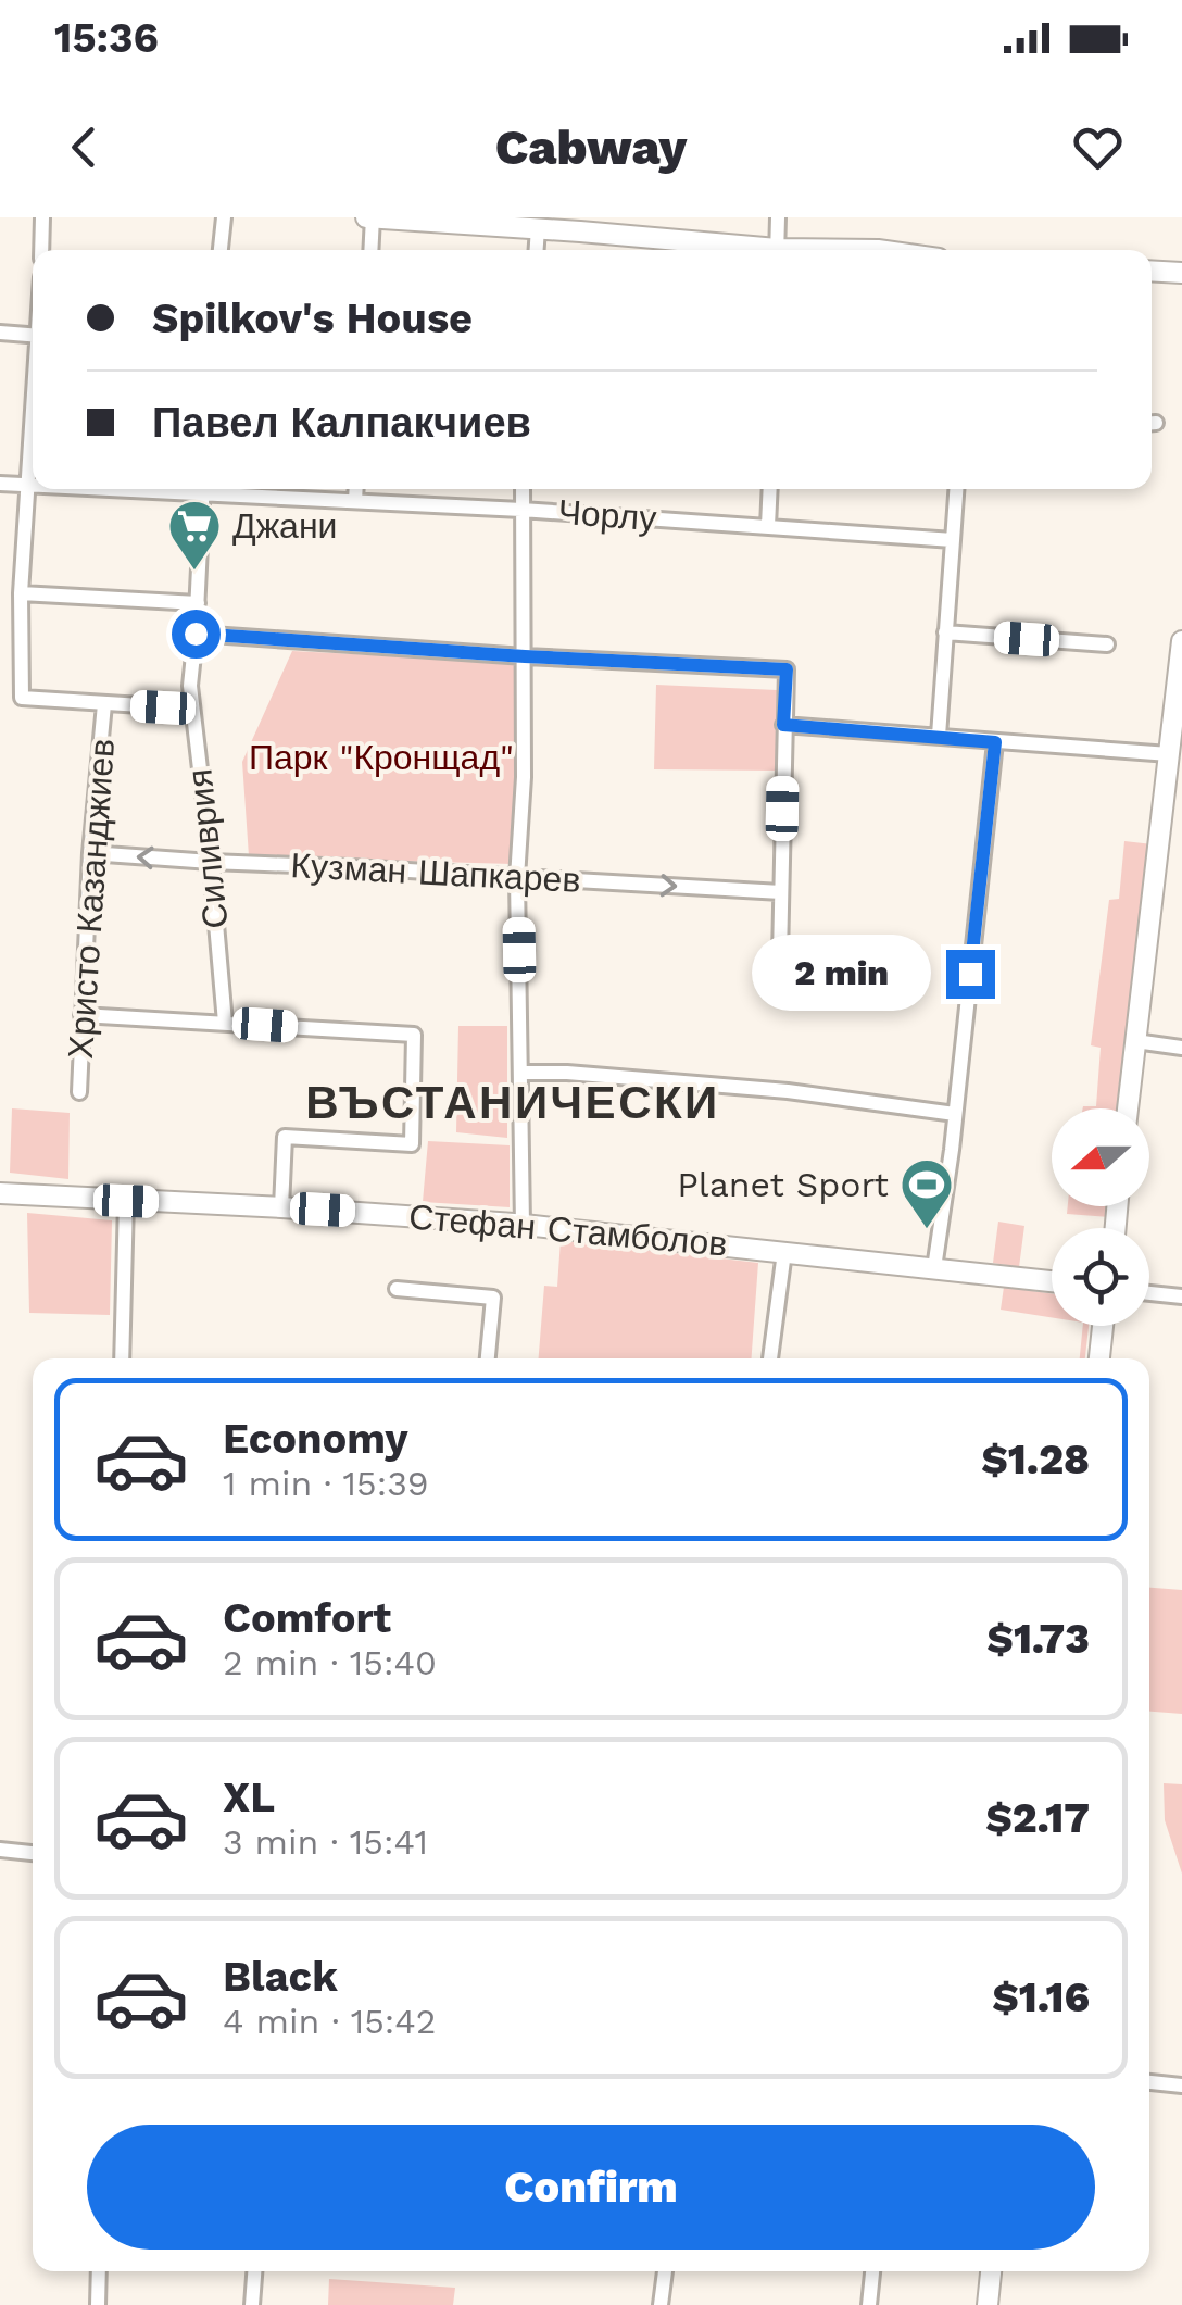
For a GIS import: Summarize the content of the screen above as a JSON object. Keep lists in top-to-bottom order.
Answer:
{
  "streets": {
    "street": [
      "Чорлу",
      "Силиврия",
      "Кузман Шапкарев",
      "Христо Казанджиев",
      "Стефан Стамболов"
    ]
  },
  "crossings": [
    ["Силиврия", "Кузман Шапкарев"],
    ["Кузман Шапкарев", "Христо Казанджиев"]
  ],
  "districts": ["ВЪСТАНИЧЕСКИ"],
  "parks": ["Парк \"Кронщад\""],
  "places": {
    "supermarket": ["Джани"],
    "sports": ["Planet Sport"]
  },
  "north": "left",
  "page": {
    "status": "15:36",
    "header": "Cabway",
    "banner": ["Spilkov's House", "Павел Калпакчиев"],
    "bubble": "2 min",
    "list": [
      {
        "name": "Economy",
        "note": "1 min · 15:39",
        "value": "$1.28"
      },
      {
        "name": "Comfort",
        "note": "2 min · 15:40",
        "value": "$1.73"
      },
      {
        "name": "XL",
        "note": "3 min · 15:41",
        "value": "$2.17"
      },
      {
        "name": "Black",
        "note": "4 min · 15:42",
        "value": "$1.16"
      }
    ],
    "buttons": "Confirm"
  }
}
